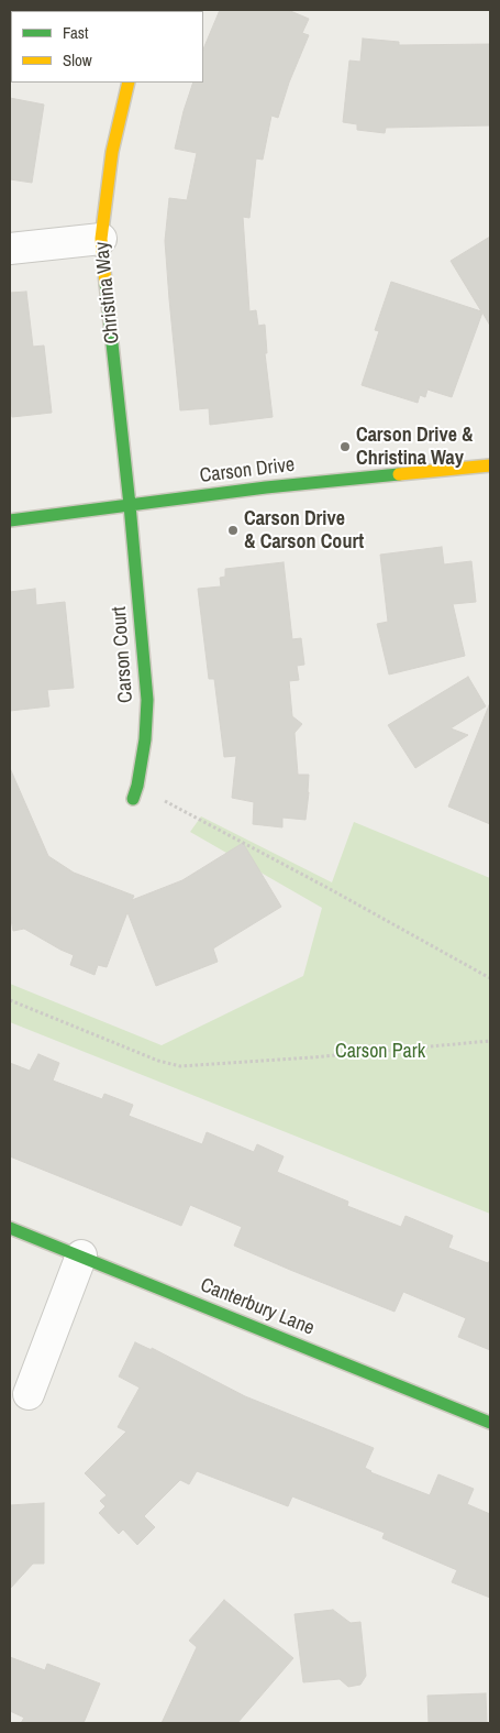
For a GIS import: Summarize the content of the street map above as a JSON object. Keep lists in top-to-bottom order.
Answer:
{
  "streets": {
    "street": [
      "Christina Way",
      "Carson Drive",
      "Carson Court",
      "Canterbury Lane"
    ]
  },
  "crossings": [
    ["Christina Way", "Carson Drive"],
    ["Christina Way", "Carson Court"],
    ["Carson Drive", "Carson Court"]
  ],
  "parks": ["Carson Park"],
  "places": ["Carson Drive & Christina Way", "Carson Drive & Carson Court"],
  "legend": ["Fast", "Slow"]
}
